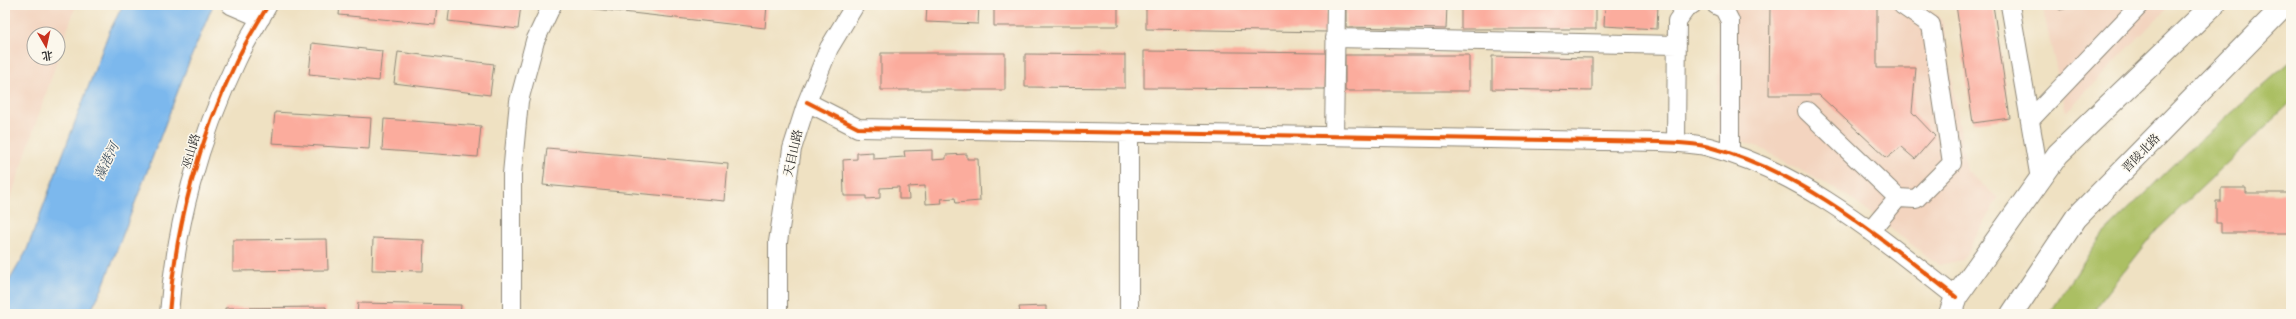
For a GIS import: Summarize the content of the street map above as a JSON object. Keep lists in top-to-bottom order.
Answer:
{
  "streets": {
    "main road": ["晋陵北路"],
    "street": ["巫山路", "天目山路"]
  },
  "water": ["藻港河"],
  "north": "bottom"
}
